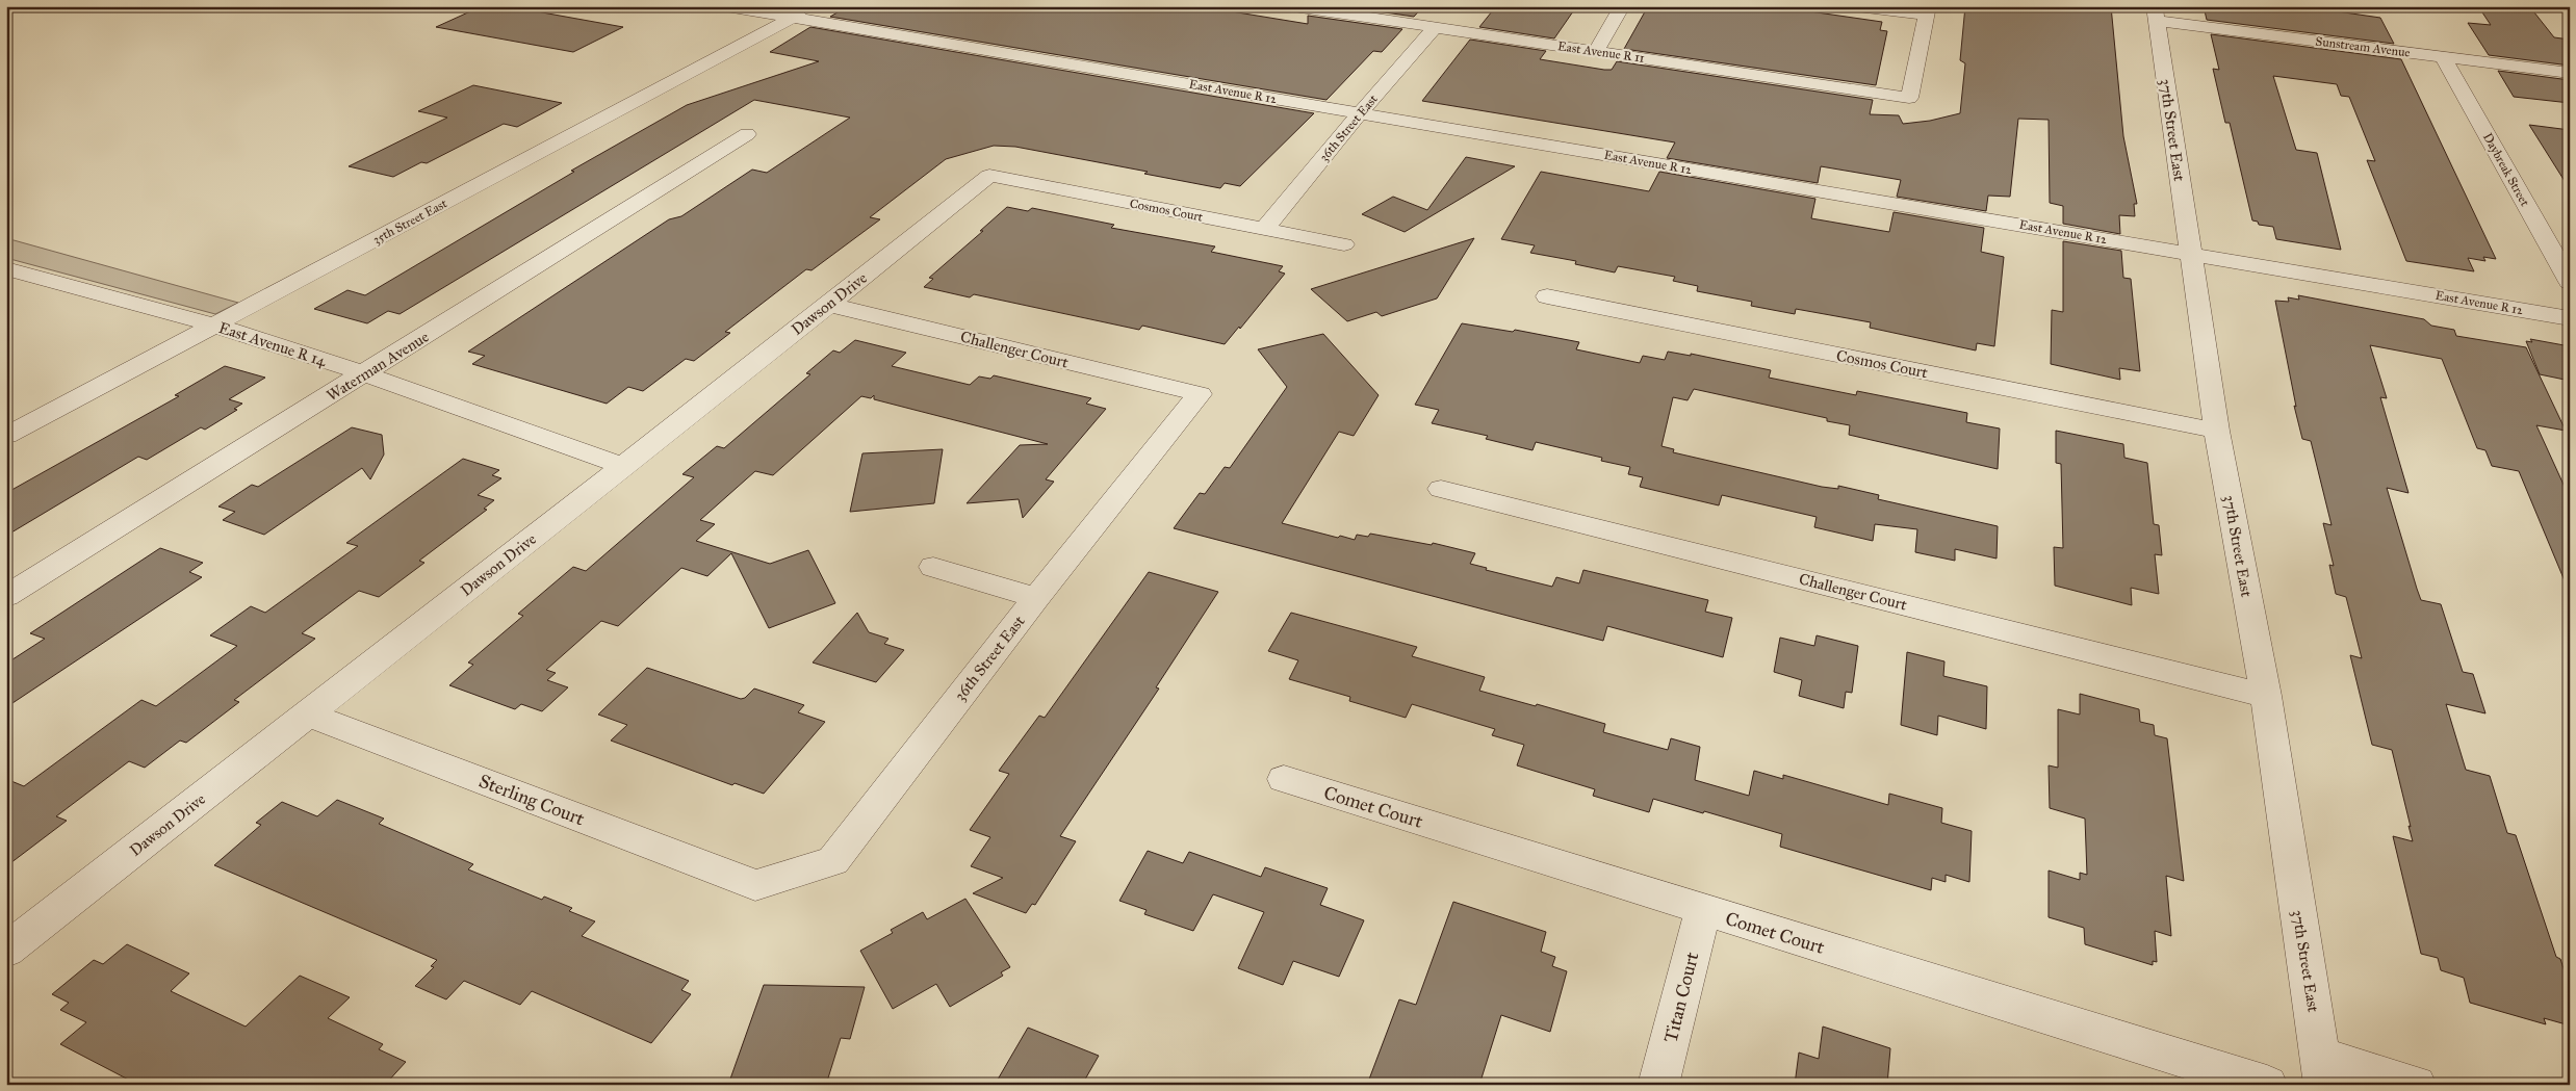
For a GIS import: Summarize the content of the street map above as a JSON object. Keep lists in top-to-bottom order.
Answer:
{
  "streets": {
    "street": [
      "Sunstream Avenue",
      "East Avenue R 11",
      "East Avenue R 12",
      "36th Street East",
      "37th Street East",
      "Daybreak Street",
      "Cosmos Court",
      "35th Street East",
      "Dawson Drive",
      "East Avenue R 14",
      "Challenger Court",
      "Waterman Avenue",
      "Sterling Court",
      "Comet Court",
      "Titan Court"
    ]
  },
  "crossings": [
    ["Sunstream Avenue", "37th Street East"],
    ["Sunstream Avenue", "Daybreak Street"],
    ["East Avenue R 11", "36th Street East"],
    ["East Avenue R 12", "36th Street East"],
    ["East Avenue R 12", "37th Street East"],
    ["East Avenue R 12", "35th Street East"],
    ["36th Street East", "Cosmos Court"],
    ["36th Street East", "Challenger Court"],
    ["36th Street East", "Sterling Court"],
    ["37th Street East", "Cosmos Court"],
    ["37th Street East", "Challenger Court"],
    ["Cosmos Court", "Dawson Drive"],
    ["35th Street East", "East Avenue R 14"],
    ["Dawson Drive", "East Avenue R 14"],
    ["Dawson Drive", "Challenger Court"],
    ["Dawson Drive", "Sterling Court"],
    ["East Avenue R 14", "Waterman Avenue"],
    ["Comet Court", "Titan Court"]
  ]
}
